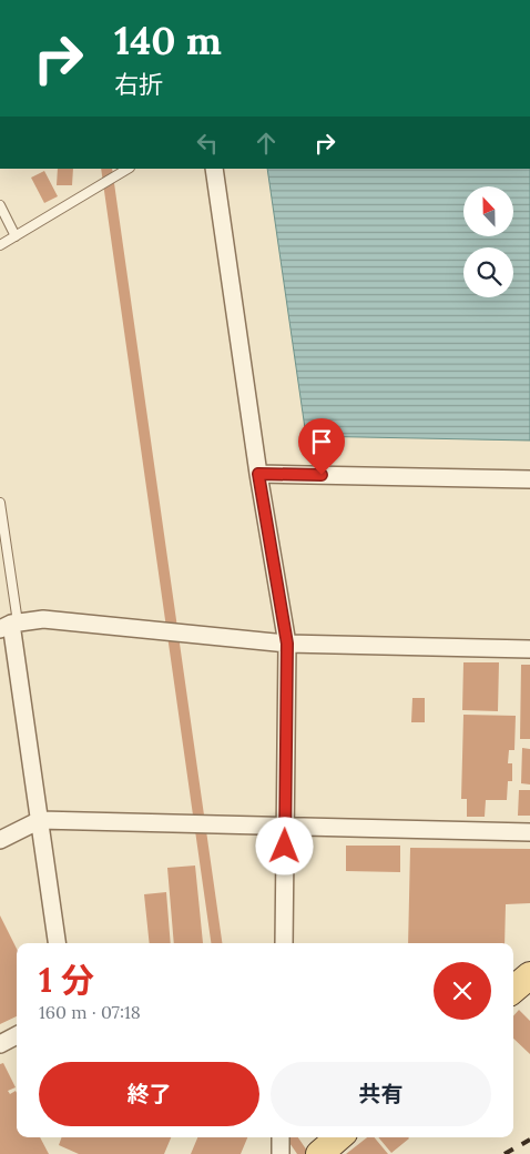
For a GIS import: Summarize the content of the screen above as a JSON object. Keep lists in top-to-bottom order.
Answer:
{
  "north": "top",
  "page": {
    "turn": ["140 m", "右折"],
    "heading": ["1 分", "160 m · 07:18"],
    "buttons": ["終了", "共有"]
  }
}
